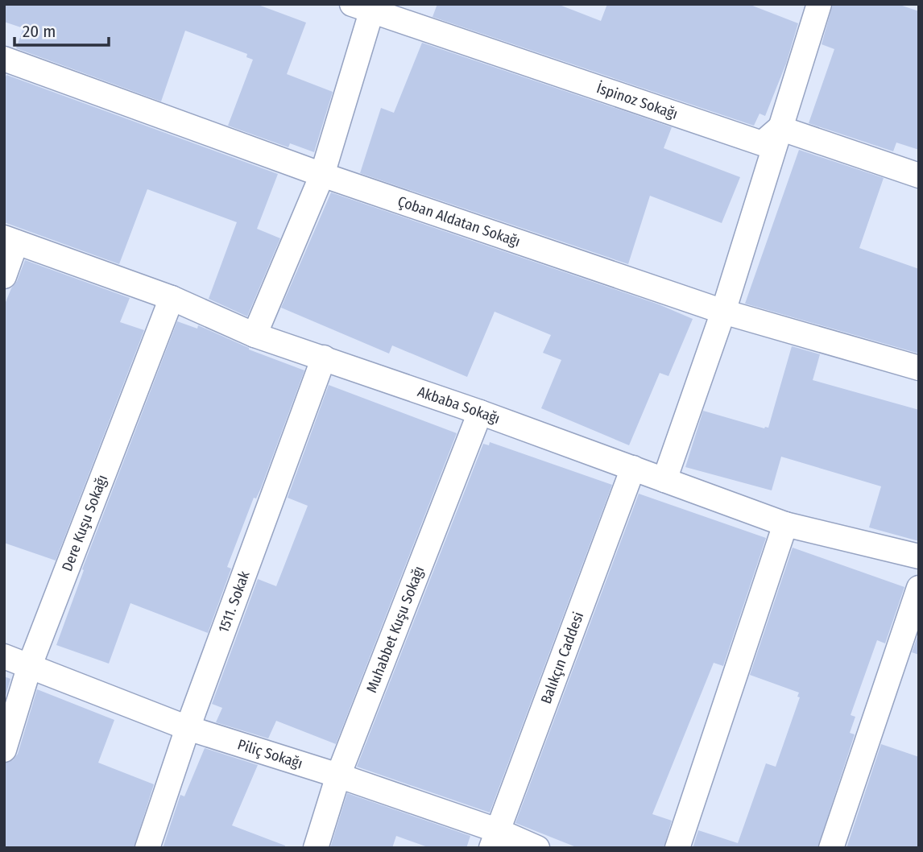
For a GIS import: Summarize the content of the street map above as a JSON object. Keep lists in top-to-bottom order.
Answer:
{
  "streets": {
    "street": [
      "İspinoz Sokağı",
      "Çoban Aldatan Sokağı",
      "Akbaba Sokağı",
      "Dere Kuşu Sokağı",
      "1511. Sokak",
      "Muhabbet Kuşu Sokağı",
      "Balıkçın Caddesi",
      "Piliç Sokağı"
    ]
  },
  "crossings": [
    ["Akbaba Sokağı", "Dere Kuşu Sokağı"],
    ["Akbaba Sokağı", "1511. Sokak"],
    ["Akbaba Sokağı", "Muhabbet Kuşu Sokağı"],
    ["Akbaba Sokağı", "Balıkçın Caddesi"],
    ["Dere Kuşu Sokağı", "Piliç Sokağı"],
    ["1511. Sokak", "Piliç Sokağı"],
    ["Muhabbet Kuşu Sokağı", "Piliç Sokağı"],
    ["Balıkçın Caddesi", "Piliç Sokağı"]
  ],
  "scale_bar": "20 m"
}
